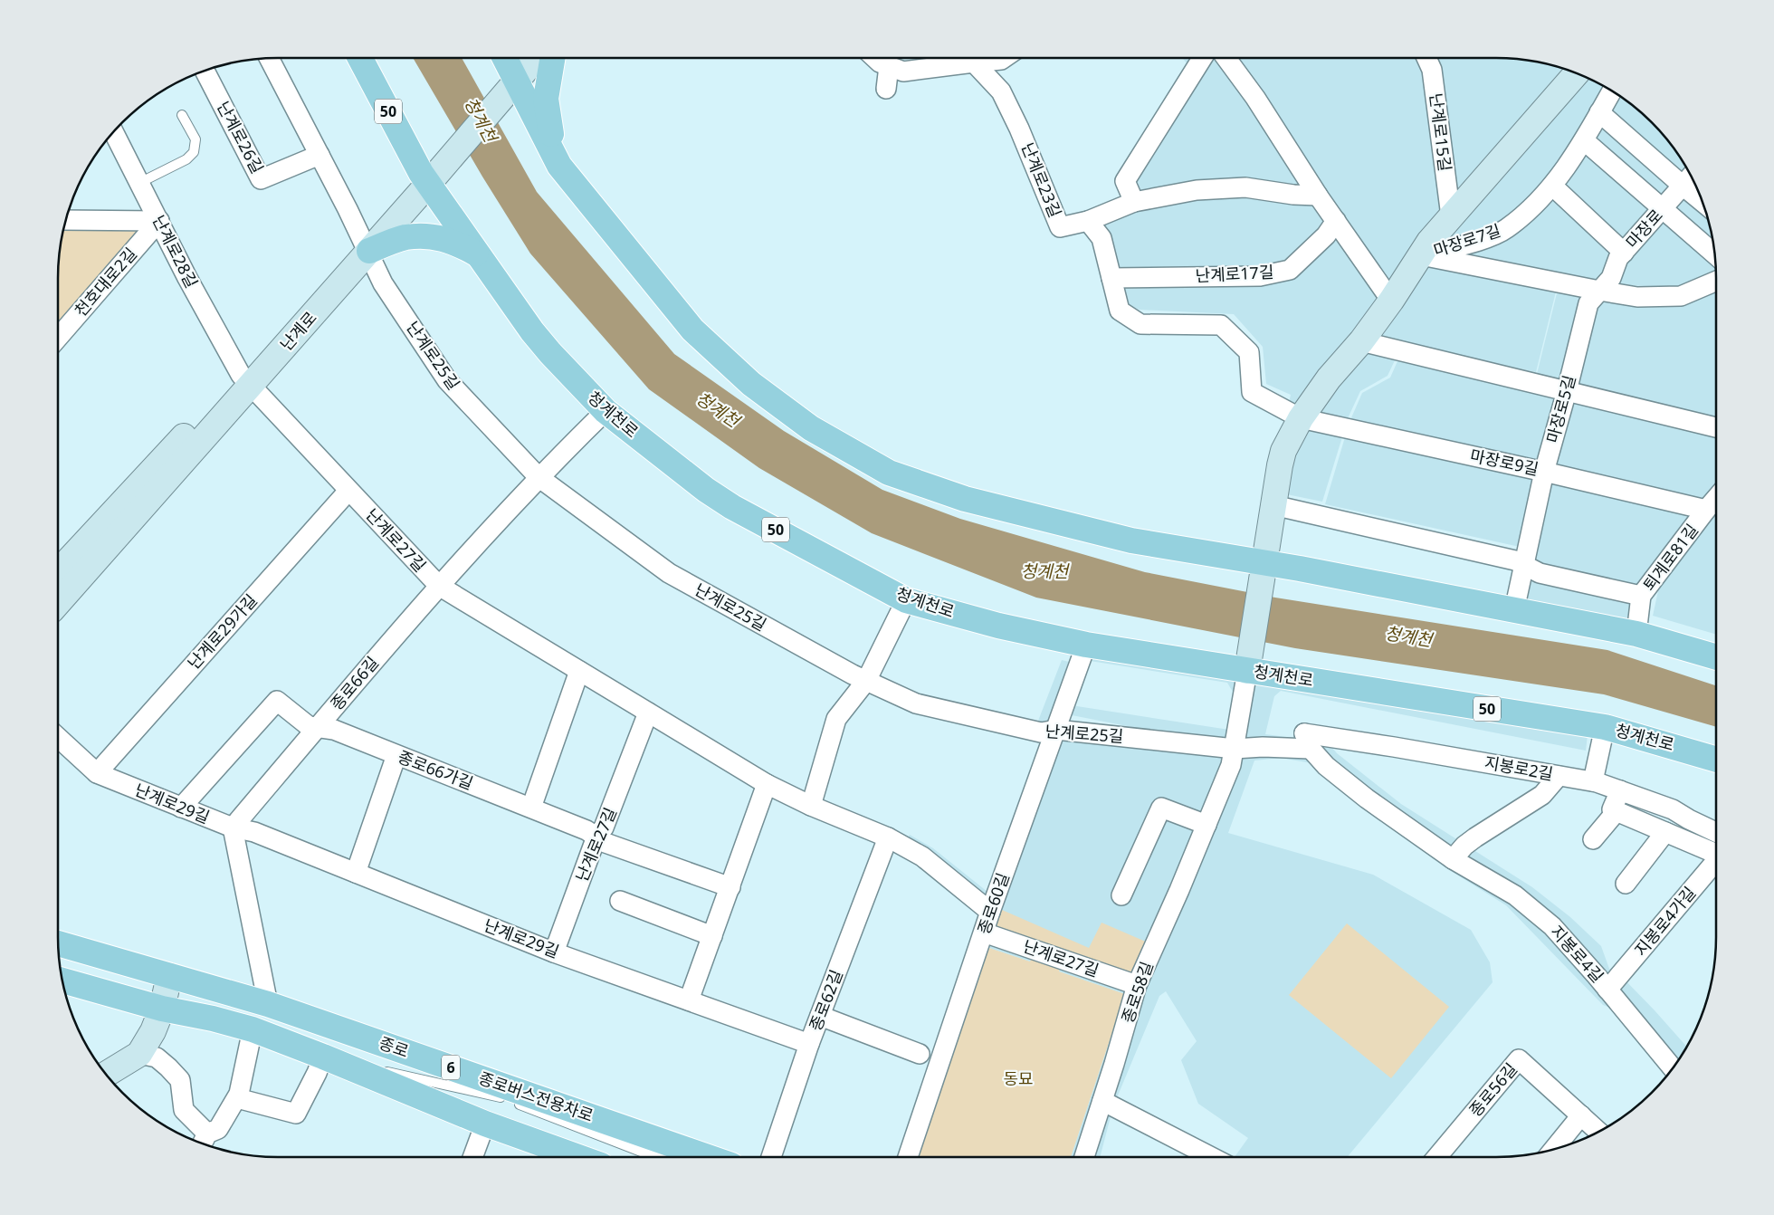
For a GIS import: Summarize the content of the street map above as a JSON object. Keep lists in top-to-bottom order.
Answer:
{
  "streets": {
    "main road": [
      "50",
      "난계로",
      "청계천로",
      "종로",
      "6"
    ],
    "street": [
      "난계로15길",
      "난계로26길",
      "난계로23길",
      "마장로",
      "마장로7길",
      "난계로28길",
      "난계로17길",
      "천호대로2길",
      "난계로25길",
      "마장로5길",
      "마장로9길",
      "난계로27길",
      "퇴계로81길",
      "난계로29가길",
      "종로66길",
      "지봉로2길",
      "종로66가길",
      "난계로29길",
      "종로60길",
      "지봉로4가길",
      "지봉로4길",
      "종로58길",
      "종로62길",
      "종로56길"
    ],
    "lane": ["종로버스전용차로"]
  },
  "crossings": [
    ["마장로", "마장로5길"],
    ["난계로28길", "천호대로2길"],
    ["난계로28길", "난계로"],
    ["난계로28길", "난계로27길"],
    ["난계로", "난계로25길"],
    ["난계로", "청계천로"],
    ["난계로", "난계로27길"],
    ["난계로25길", "종로66길"],
    ["난계로25길", "종로60길"],
    ["난계로25길", "종로58길"],
    ["마장로5길", "마장로9길"],
    ["청계천로", "종로66길"],
    ["청계천로", "종로60길"],
    ["청계천로", "종로58길"],
    ["마장로9길", "퇴계로81길"],
    ["난계로27길", "난계로29가길"],
    ["난계로27길", "종로66길"],
    ["난계로27길", "종로66가길"],
    ["난계로27길", "난계로29길"],
    ["난계로27길", "종로60길"],
    ["난계로27길", "종로58길"],
    ["난계로27길", "종로62길"],
    ["난계로29가길", "난계로29길"],
    ["종로66길", "종로66가길"],
    ["종로66길", "난계로29길"],
    ["지봉로2길", "지봉로4길"],
    ["종로66가길", "난계로29길"],
    ["난계로29길", "종로62길"],
    ["지봉로4가길", "지봉로4길"],
    ["종로", "종로버스전용차로"]
  ],
  "water": ["청계천"],
  "parks": ["동묘"]
}
